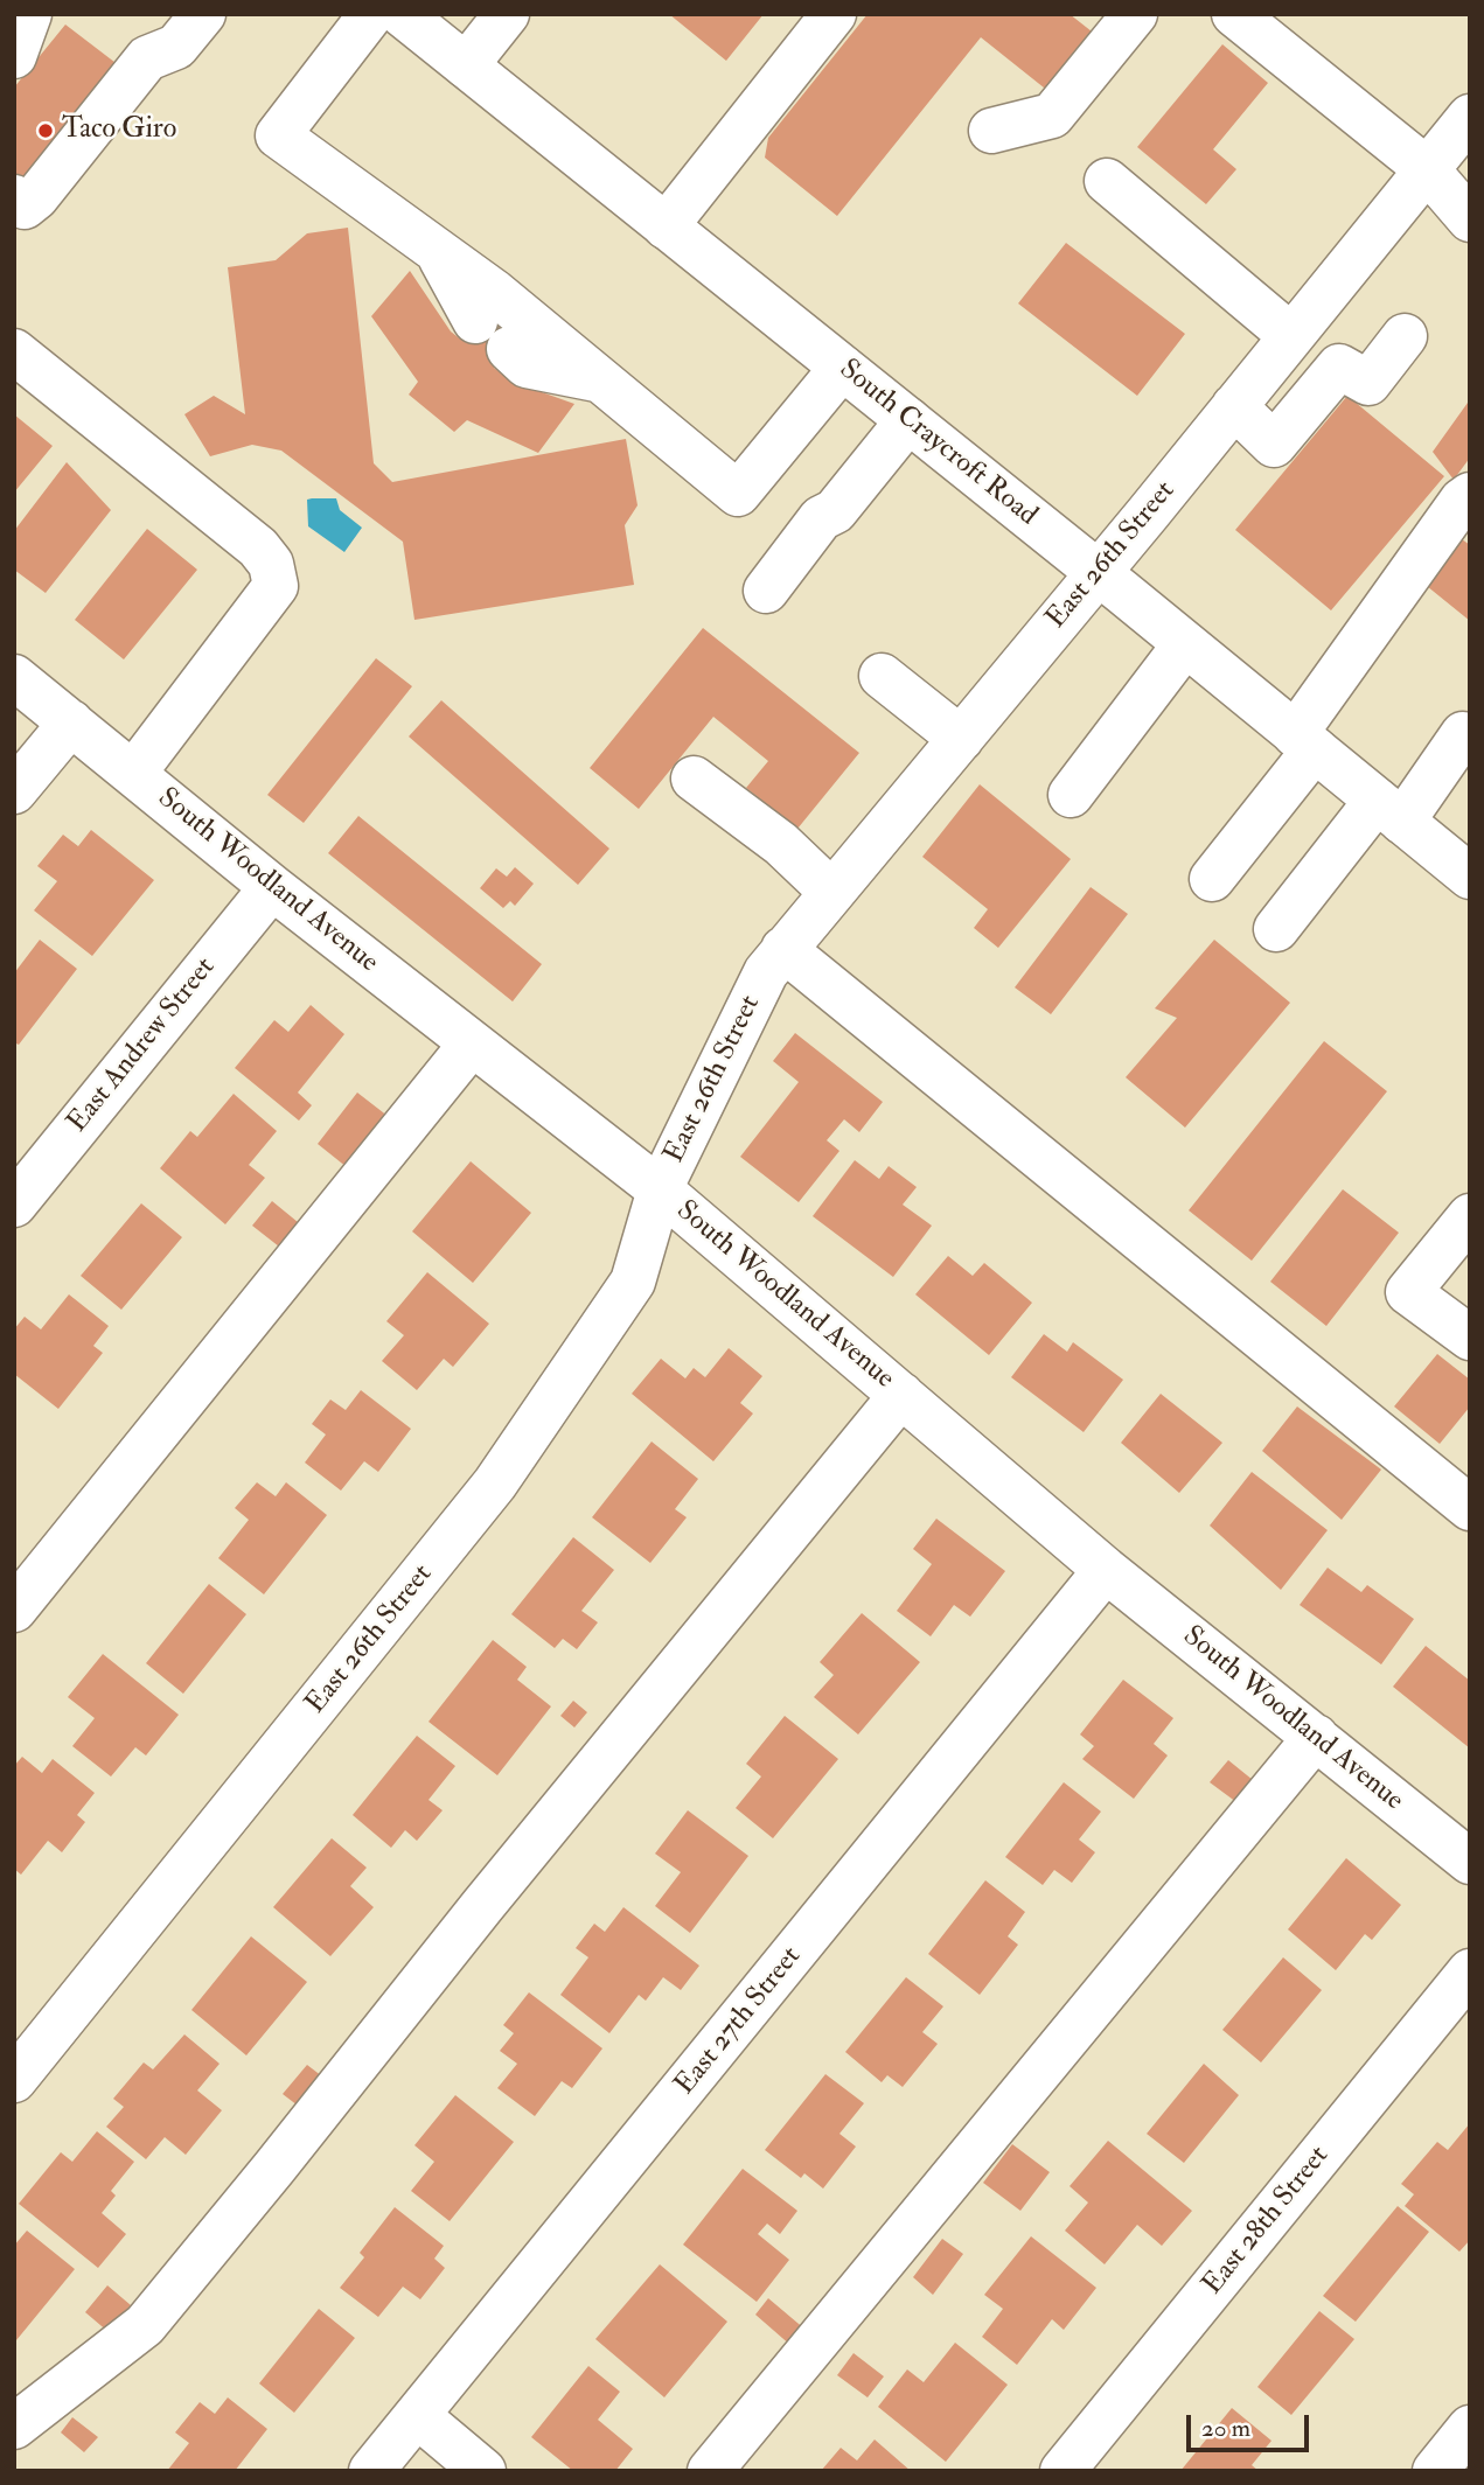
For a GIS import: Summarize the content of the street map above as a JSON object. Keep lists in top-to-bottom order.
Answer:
{
  "streets": {
    "street": [
      "South Craycroft Road",
      "East 26th Street",
      "South Woodland Avenue",
      "East Andrew Street",
      "East 27th Street",
      "East 28th Street"
    ]
  },
  "crossings": [
    ["South Craycroft Road", "East 26th Street"],
    ["East 26th Street", "South Woodland Avenue"],
    ["South Woodland Avenue", "East Andrew Street"],
    ["South Woodland Avenue", "East 27th Street"]
  ],
  "places": ["Taco Giro"],
  "scale_bar": "20 m"
}
